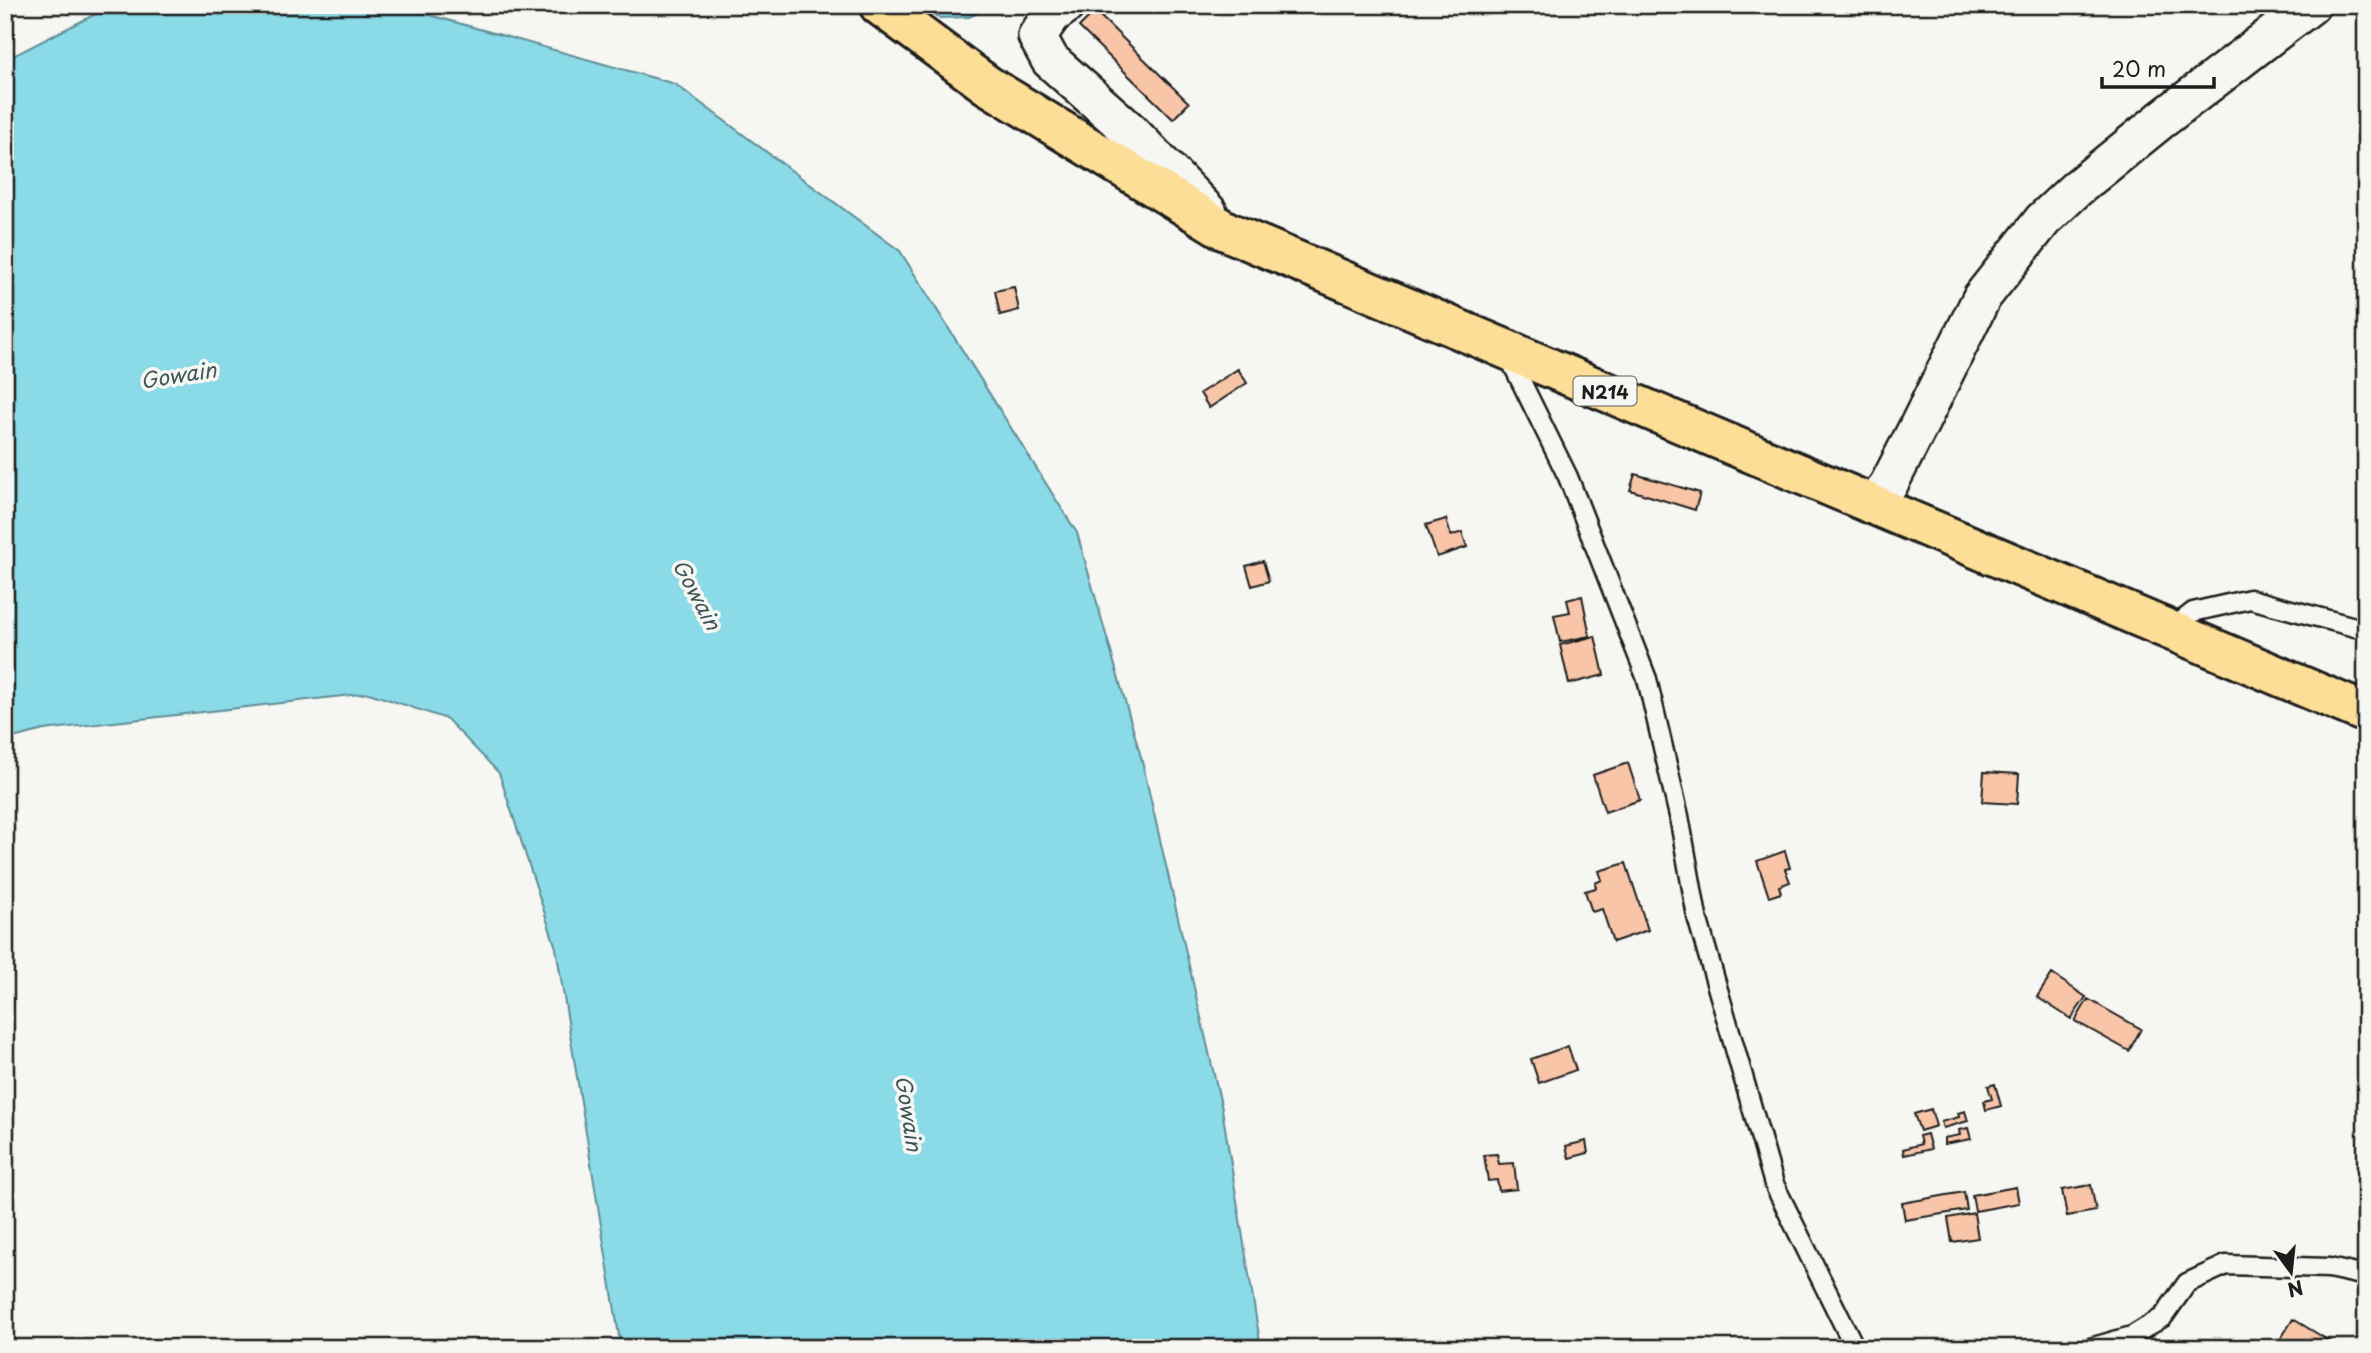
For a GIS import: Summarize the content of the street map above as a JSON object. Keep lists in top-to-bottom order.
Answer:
{
  "streets": {
    "highway": ["N214"]
  },
  "water": ["Gowain"],
  "scale_bar": "20 m",
  "north": "bottom"
}
